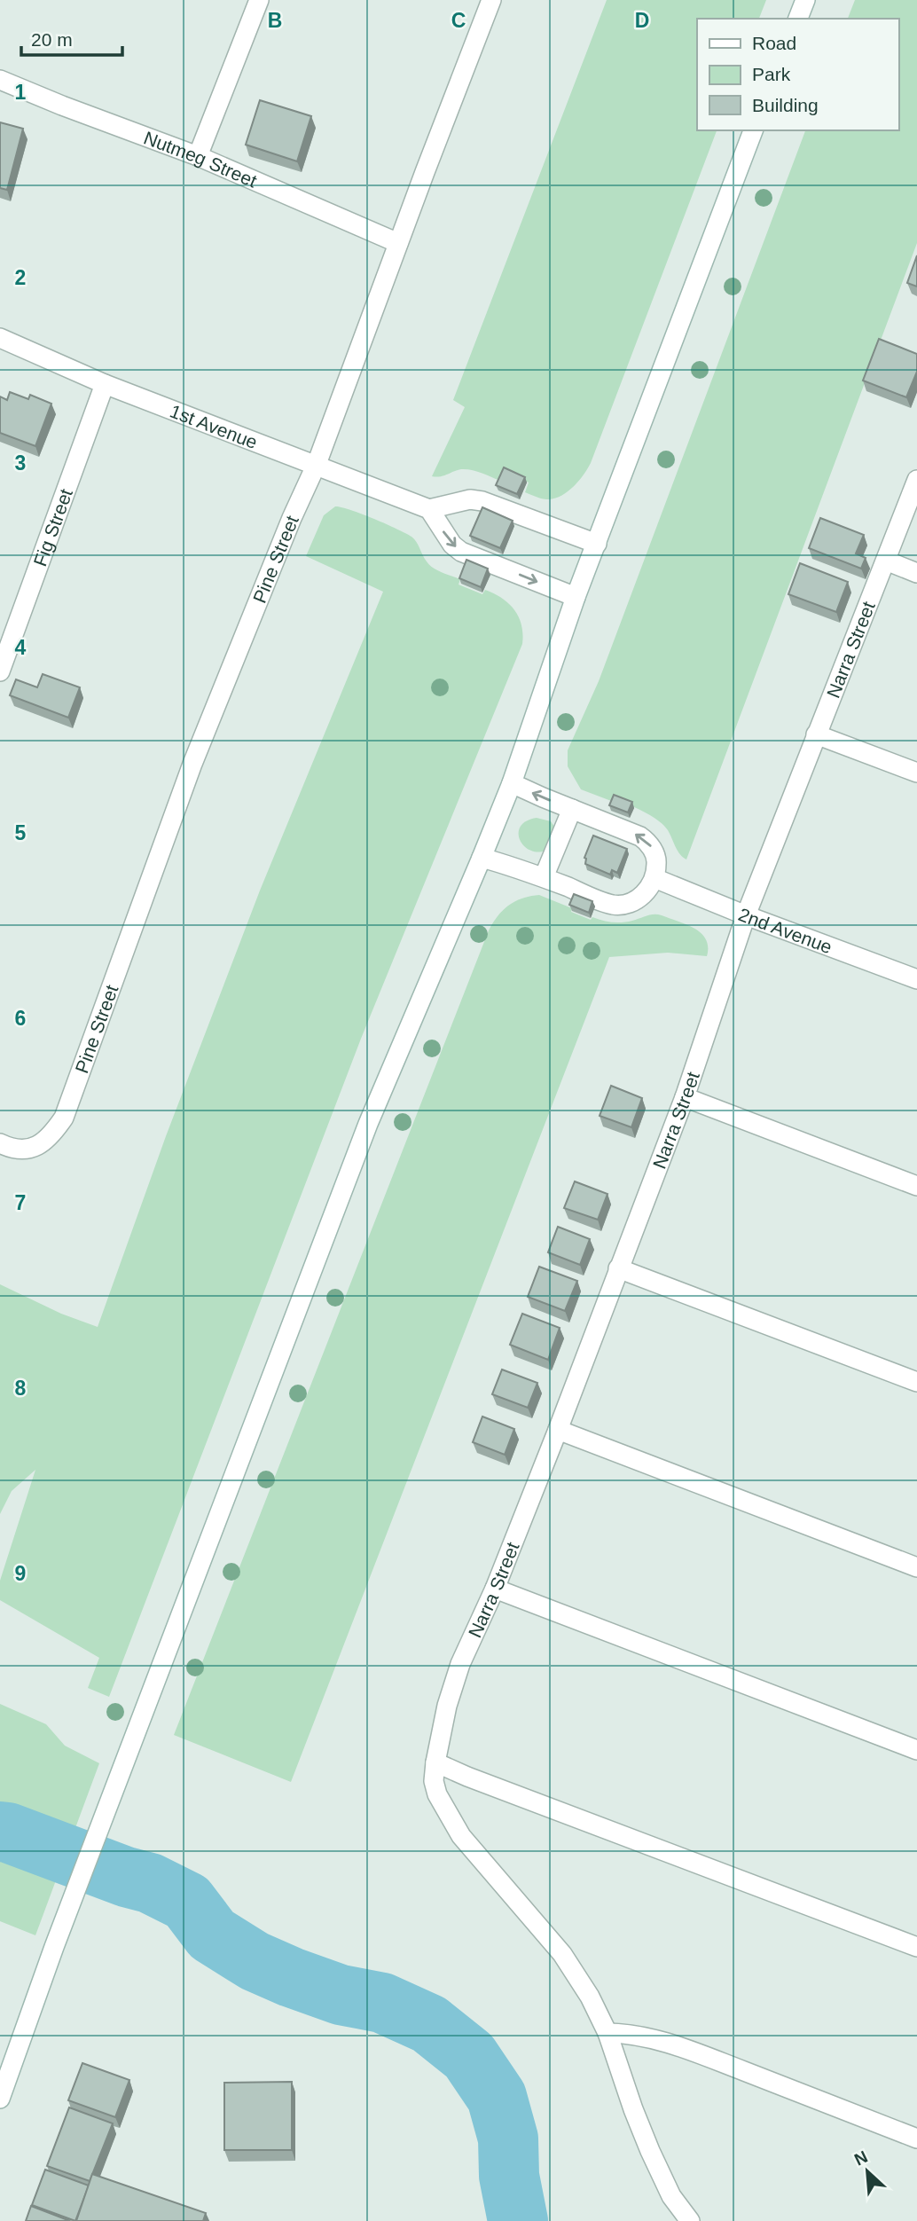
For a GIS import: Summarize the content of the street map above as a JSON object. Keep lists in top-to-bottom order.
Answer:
{
  "streets": {
    "street": [
      "Nutmeg Street",
      "1st Avenue",
      "Fig Street",
      "Pine Street",
      "Narra Street",
      "2nd Avenue"
    ]
  },
  "crossings": [
    ["Nutmeg Street", "Pine Street"],
    ["1st Avenue", "Fig Street"],
    ["1st Avenue", "Pine Street"],
    ["Narra Street", "2nd Avenue"]
  ],
  "legend": ["Road", "Park", "Building"],
  "scale_bar": "20 m",
  "north": "top left",
  "grid": {
    "columns": ["B", "C", "D"],
    "rows": [
      "1",
      "2",
      "3",
      "4",
      "5",
      "6",
      "7",
      "8",
      "9"
    ]
  }
}
